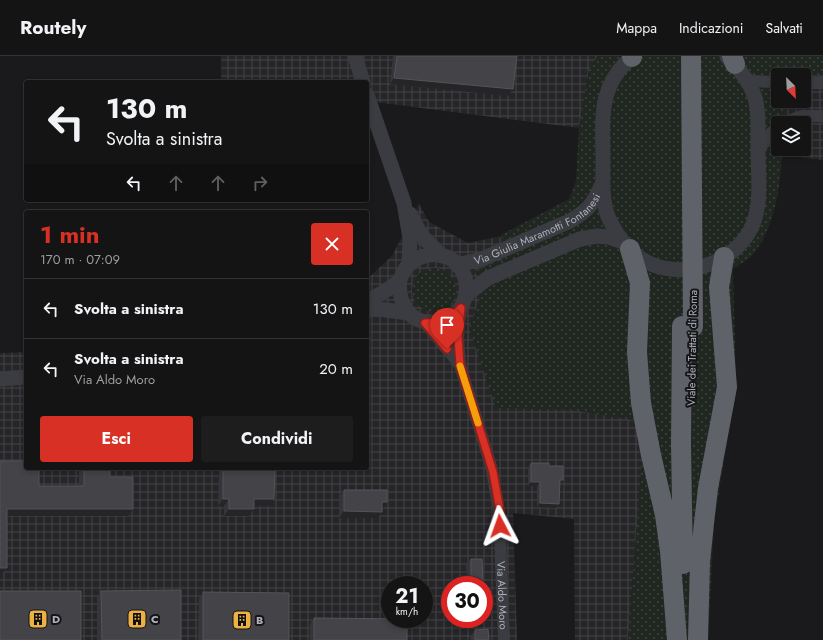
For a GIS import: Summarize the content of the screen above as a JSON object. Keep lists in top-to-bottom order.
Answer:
{
  "streets": {
    "highway": ["Viale dei Trattati di Roma"],
    "street": ["Via Giulia Maramotti Fontanesi", "Via Aldo Moro"]
  },
  "crossings": [
    ["Via Giulia Maramotti Fontanesi", "Via Aldo Moro"]
  ],
  "places": {
    "building": ["D", "C", "B"]
  },
  "north": "bottom right",
  "page": {
    "header": "Routely",
    "nav": ["Mappa", "Indicazioni", "Salvati"],
    "turn": ["130 m", "Svolta a sinistra"],
    "heading": ["1 min", "170 m · 07:09"],
    "list": [
      {
        "name": "Svolta a sinistra",
        "value": "130 m"
      },
      {
        "name": "Svolta a sinistra",
        "note": "Via Aldo Moro",
        "value": "20 m"
      }
    ],
    "buttons": ["Esci", "Condividi"],
    "speed": "21 km/h",
    "limit": "30"
  }
}
